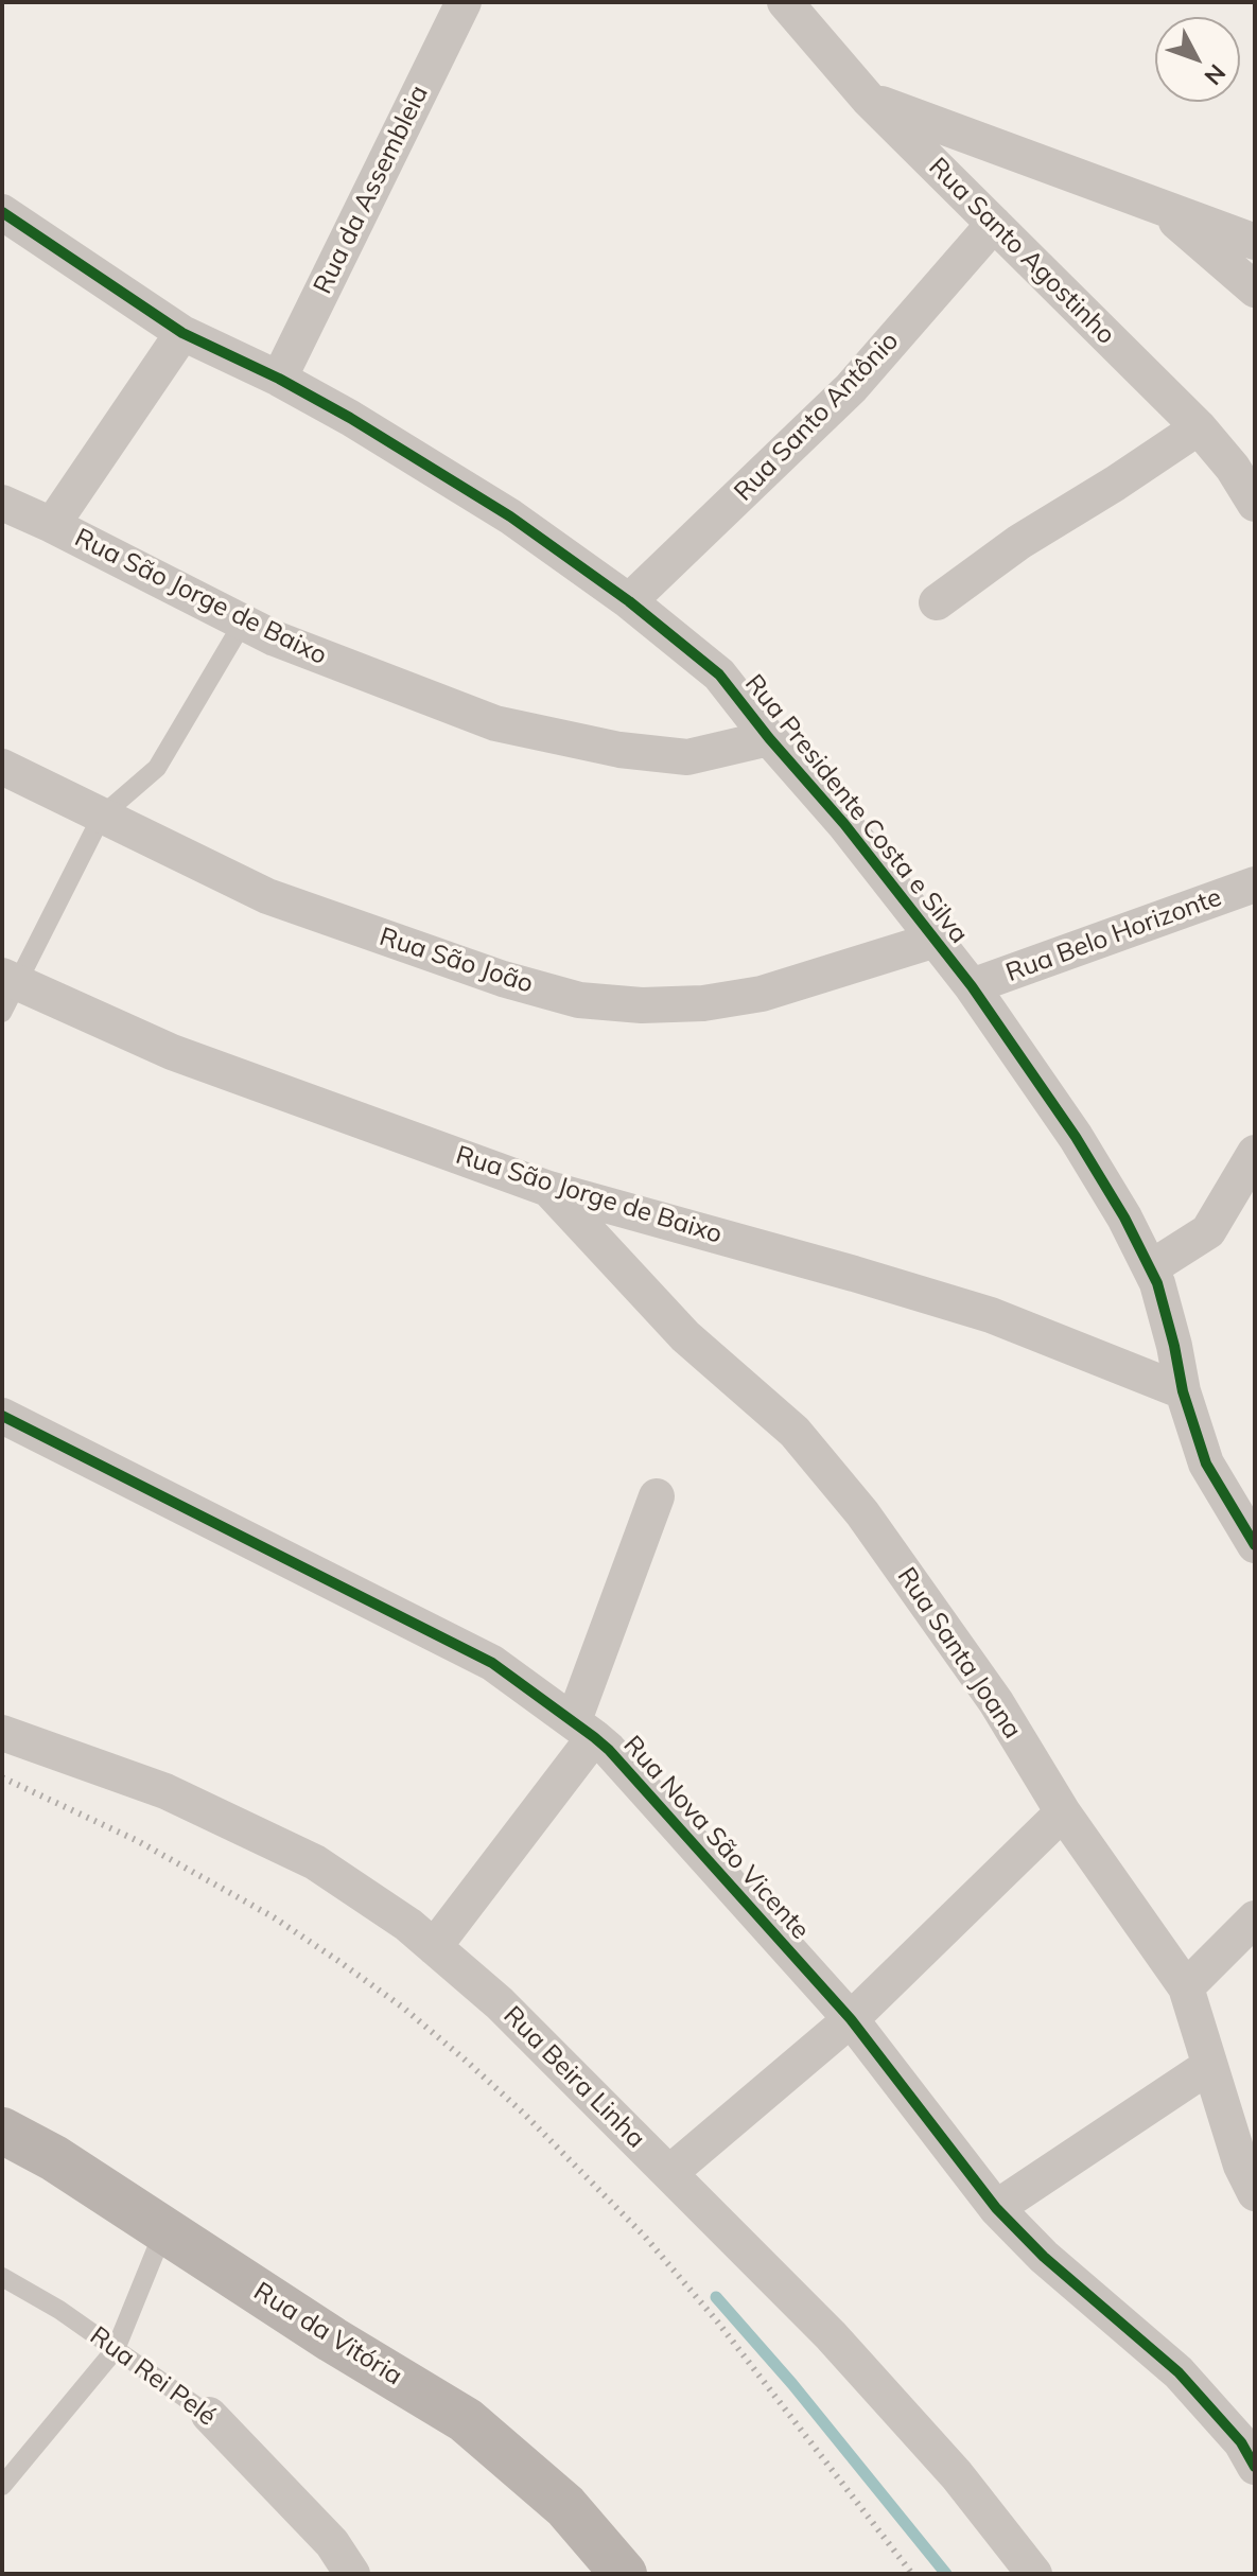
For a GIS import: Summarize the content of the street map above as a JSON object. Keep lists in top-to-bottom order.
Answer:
{
  "streets": {
    "street": [
      "Rua da Assembleia",
      "Rua Santo Agostinho",
      "Rua Santo Antônio",
      "Rua São Jorge de Baixo",
      "Rua Presidente Costa e Silva",
      "Rua Belo Horizonte",
      "Rua São João",
      "Rua Santa Joana",
      "Rua Nova São Vicente",
      "Rua Beira Linha",
      "Rua da Vitória",
      "Rua Rei Pelé"
    ]
  },
  "crossings": [
    ["Rua da Assembleia", "Rua Presidente Costa e Silva"],
    ["Rua Santo Agostinho", "Rua Santo Antônio"],
    ["Rua Santo Antônio", "Rua Presidente Costa e Silva"],
    ["Rua São Jorge de Baixo", "Rua Presidente Costa e Silva"],
    ["Rua São Jorge de Baixo", "Rua Santa Joana"],
    ["Rua Presidente Costa e Silva", "Rua Belo Horizonte"],
    ["Rua Presidente Costa e Silva", "Rua São João"]
  ],
  "north": "bottom right"
}
